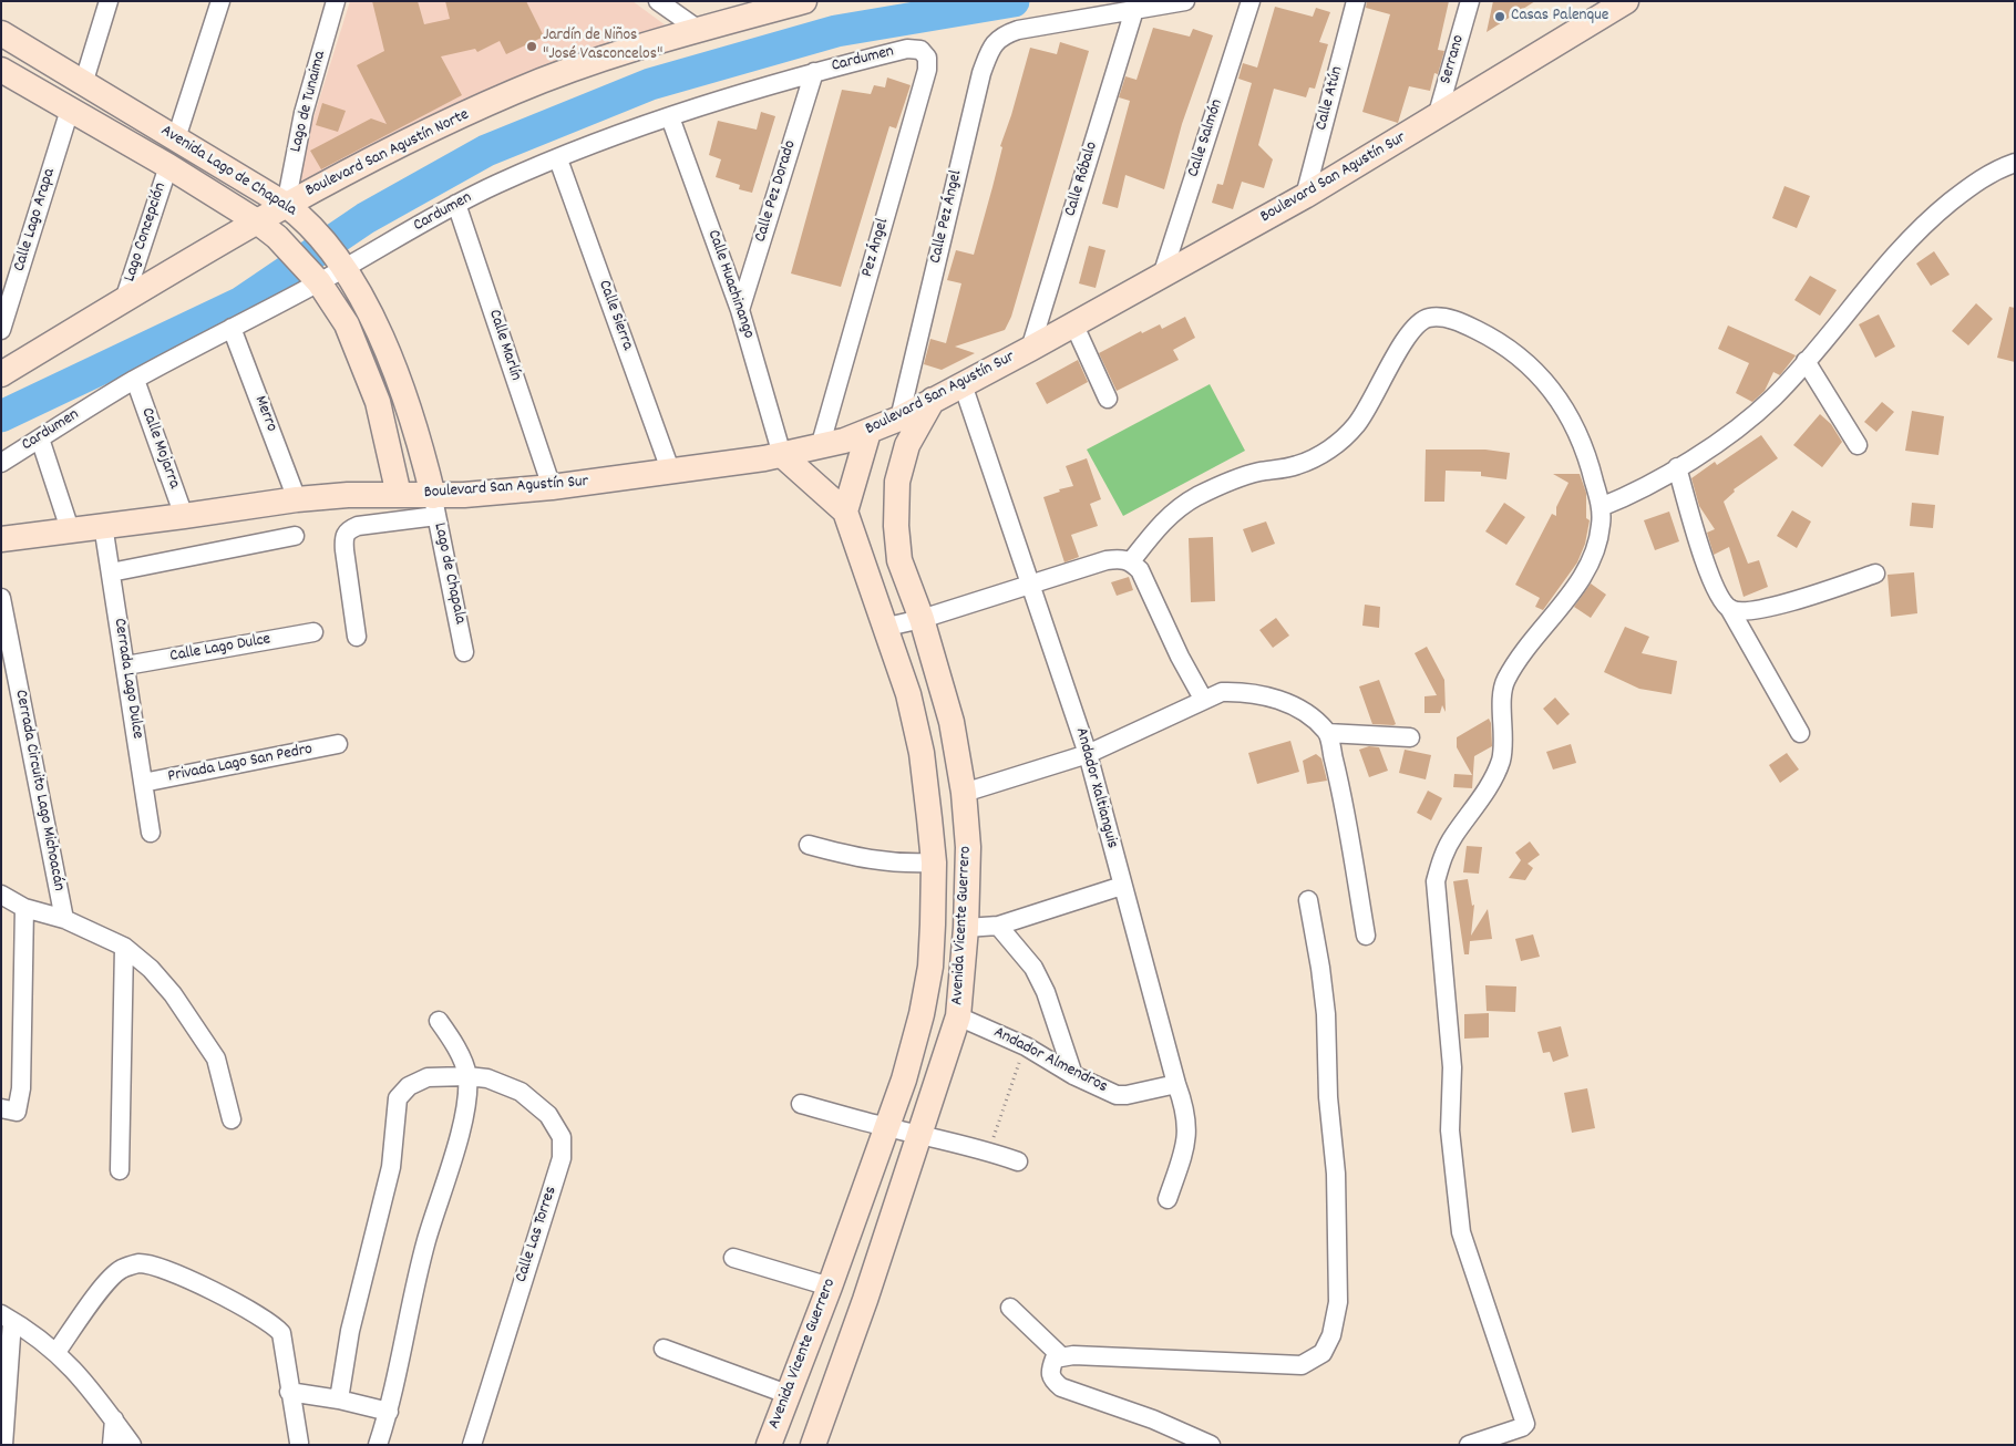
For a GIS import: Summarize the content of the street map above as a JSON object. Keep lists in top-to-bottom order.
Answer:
{
  "streets": {
    "main road": [
      "Boulevard San Agustín Norte",
      "Avenida Lago de Chapala",
      "Boulevard San Agustín Sur",
      "Avenida Vicente Guerrero"
    ],
    "street": [
      "Cardumen",
      "Serrano",
      "Calle Atún",
      "Lago de Tunaima",
      "Calle Salmón",
      "Calle Róbalo",
      "Calle Pez Dorado",
      "Calle Pez Ángel",
      "Calle Lago Arapa",
      "Lago Concepción",
      "Pez Ángel",
      "Calle Huachinango",
      "Calle Sierra",
      "Calle Marlín",
      "Merro",
      "Calle Mojarra",
      "Lago de Chapala",
      "Calle Lago Dulce",
      "Cerrada Lago Dulce",
      "Privada Lago San Pedro",
      "Andador Xaltianguis",
      "Cerrada Circuito Lago Michoacán",
      "Andador Almendros",
      "Calle Las Torres"
    ]
  },
  "crossings": [
    ["Cardumen", "Avenida Lago de Chapala"],
    ["Cardumen", "Calle Pez Dorado"],
    ["Cardumen", "Pez Ángel"],
    ["Cardumen", "Calle Huachinango"],
    ["Cardumen", "Calle Sierra"],
    ["Cardumen", "Calle Marlín"],
    ["Cardumen", "Merro"],
    ["Cardumen", "Calle Mojarra"],
    ["Serrano", "Boulevard San Agustín Sur"],
    ["Calle Atún", "Boulevard San Agustín Sur"],
    ["Lago de Tunaima", "Boulevard San Agustín Norte"],
    ["Lago de Tunaima", "Avenida Lago de Chapala"],
    ["Calle Salmón", "Boulevard San Agustín Sur"],
    ["Boulevard San Agustín Norte", "Avenida Lago de Chapala"],
    ["Boulevard San Agustín Norte", "Lago Concepción"],
    ["Avenida Lago de Chapala", "Boulevard San Agustín Sur"],
    ["Avenida Lago de Chapala", "Calle Lago Arapa"],
    ["Avenida Lago de Chapala", "Lago Concepción"],
    ["Avenida Lago de Chapala", "Lago de Chapala"],
    ["Boulevard San Agustín Sur", "Calle Róbalo"],
    ["Boulevard San Agustín Sur", "Calle Pez Ángel"],
    ["Boulevard San Agustín Sur", "Pez Ángel"],
    ["Boulevard San Agustín Sur", "Calle Huachinango"],
    ["Boulevard San Agustín Sur", "Calle Sierra"],
    ["Boulevard San Agustín Sur", "Calle Marlín"],
    ["Boulevard San Agustín Sur", "Merro"],
    ["Boulevard San Agustín Sur", "Calle Mojarra"],
    ["Boulevard San Agustín Sur", "Lago de Chapala"],
    ["Boulevard San Agustín Sur", "Cerrada Lago Dulce"],
    ["Boulevard San Agustín Sur", "Andador Xaltianguis"],
    ["Boulevard San Agustín Sur", "Avenida Vicente Guerrero"],
    ["Calle Róbalo", "Calle Pez Ángel"],
    ["Calle Pez Dorado", "Calle Huachinango"],
    ["Calle Huachinango", "Avenida Vicente Guerrero"],
    ["Calle Lago Dulce", "Cerrada Lago Dulce"],
    ["Cerrada Lago Dulce", "Privada Lago San Pedro"],
    ["Andador Xaltianguis", "Andador Almendros"],
    ["Avenida Vicente Guerrero", "Andador Almendros"]
  ],
  "places": ["Casas Palenque", "Jardín de Niños \"José Vasconcelos\""]
}
